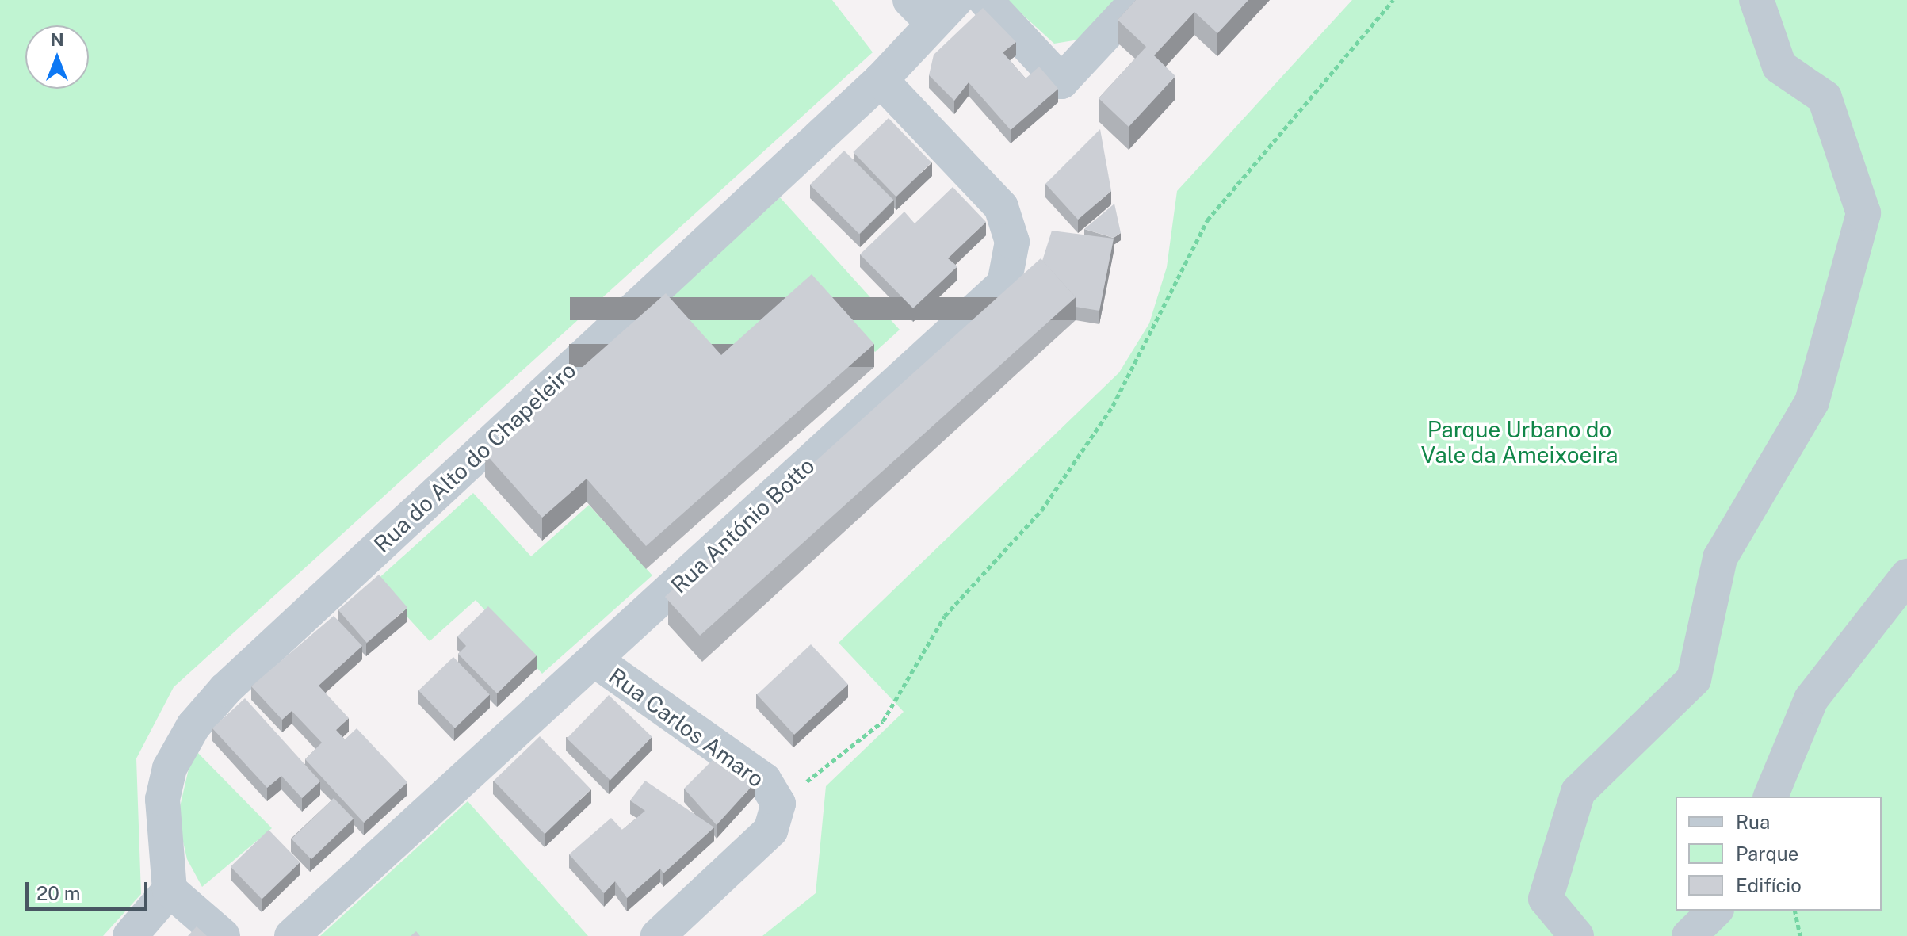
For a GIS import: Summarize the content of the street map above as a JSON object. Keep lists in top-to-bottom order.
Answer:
{
  "streets": {
    "street": ["Rua do Alto do Chapeleiro", "Rua António Botto", "Rua Carlos Amaro"]
  },
  "crossings": [
    ["Rua do Alto do Chapeleiro", "Rua António Botto"],
    ["Rua António Botto", "Rua Carlos Amaro"]
  ],
  "parks": ["Parque Urbano do Vale da Ameixoeira"],
  "legend": ["Rua", "Parque", "Edifício"],
  "scale_bar": "20 m",
  "north": "top"
}
